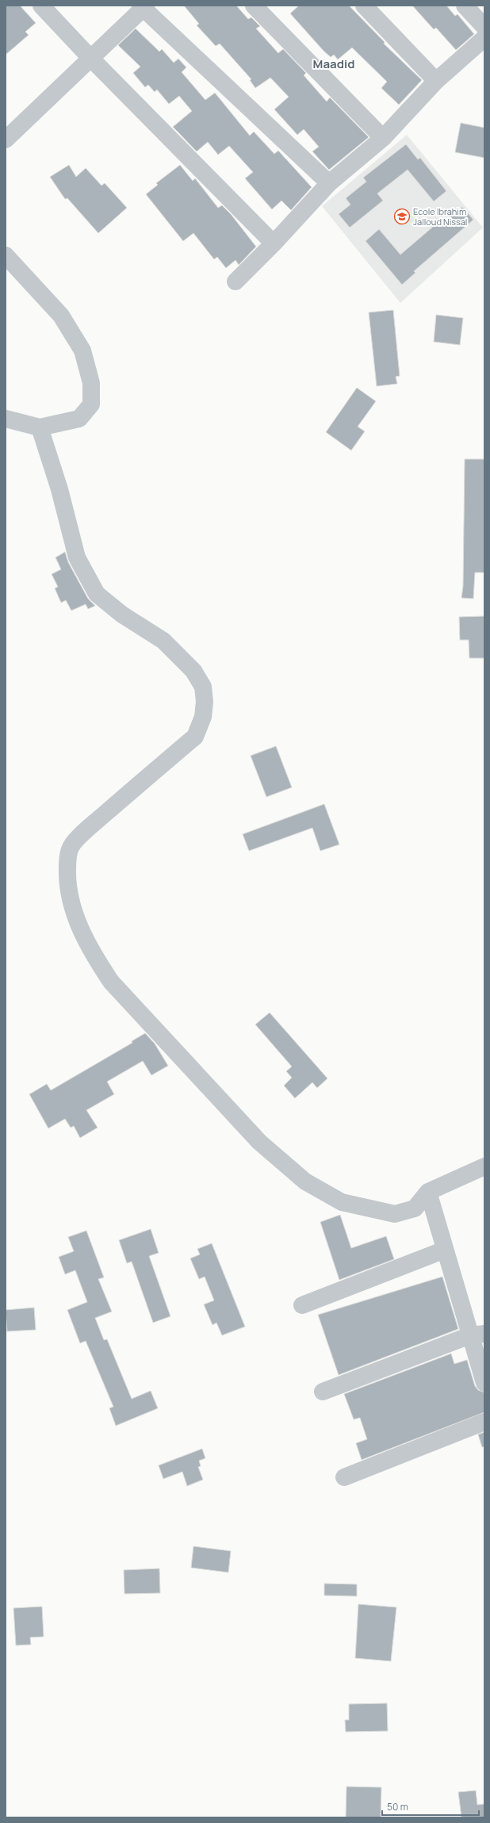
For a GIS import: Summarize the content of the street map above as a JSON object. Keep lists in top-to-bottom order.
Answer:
{
  "districts": ["Maadid"],
  "places": {
    "school or university": ["Ecole Ibrahim Jalloud Nissal"]
  },
  "scale_bar": "50 m"
}
